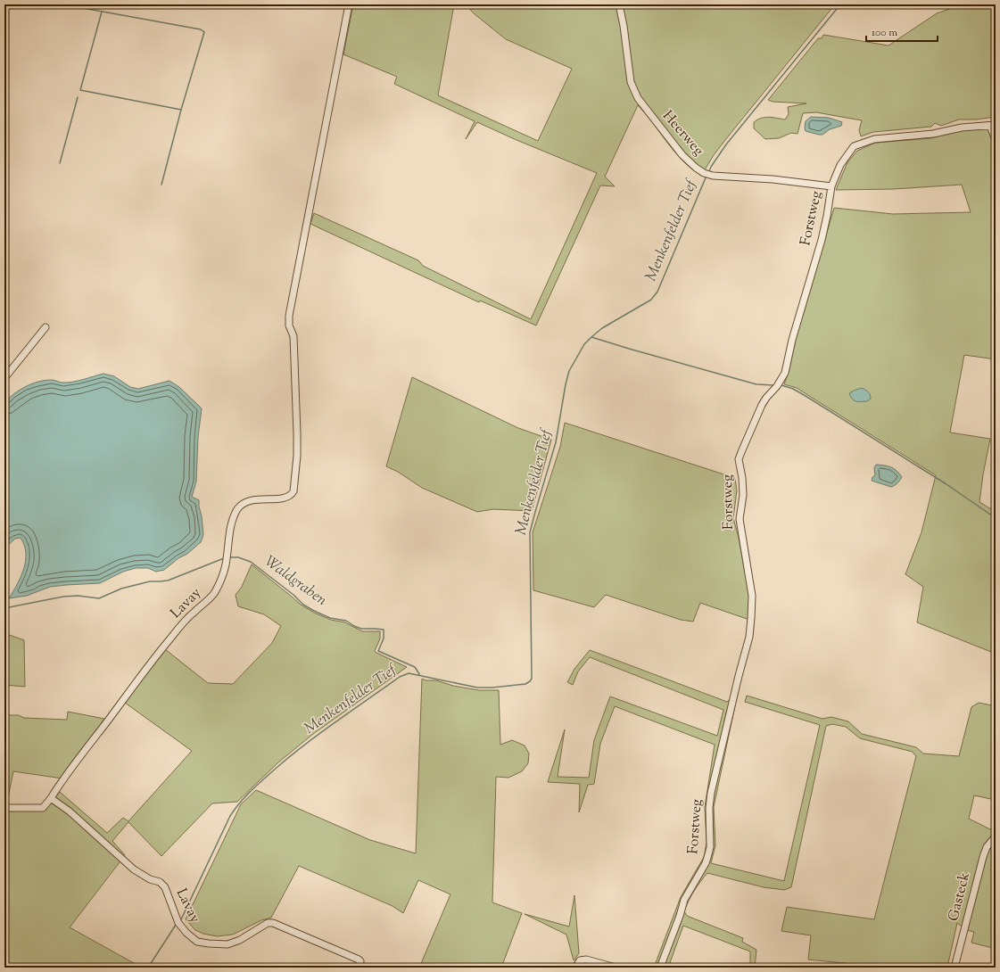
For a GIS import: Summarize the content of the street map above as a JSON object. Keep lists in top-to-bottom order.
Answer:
{
  "streets": {
    "street": [
      "Heerweg",
      "Forstweg",
      "Lavay",
      "Gasteck"
    ]
  },
  "crossings": [
    ["Heerweg", "Forstweg"]
  ],
  "water": ["Menkenfelder Tief", "Waldgraben"],
  "scale_bar": "100 m"
}
